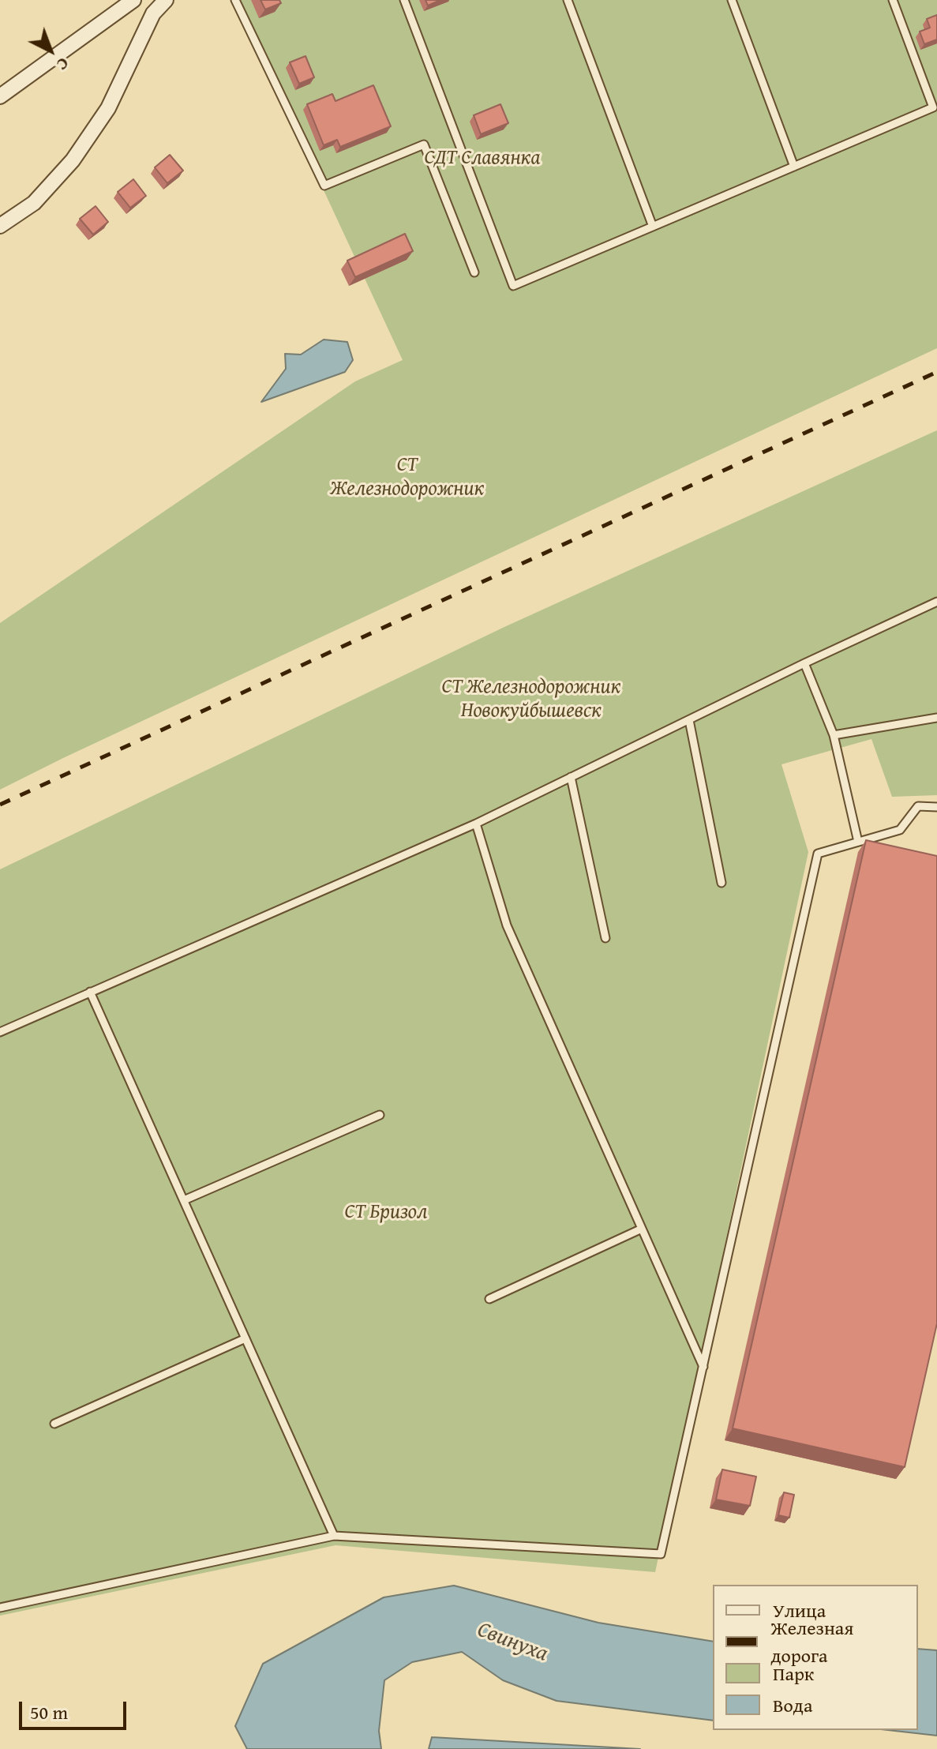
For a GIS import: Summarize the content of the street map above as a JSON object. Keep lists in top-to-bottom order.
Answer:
{
  "water": ["Свинуха"],
  "parks": [
    "СДТ Славянка",
    "СТ Железнодорожник",
    "СТ Железнодорожник Новокуйбышевск",
    "СТ Бризол"
  ],
  "legend": [
    "Улица",
    "Железная дорога",
    "Парк",
    "Вода"
  ],
  "scale_bar": "50 m",
  "north": "bottom right"
}
